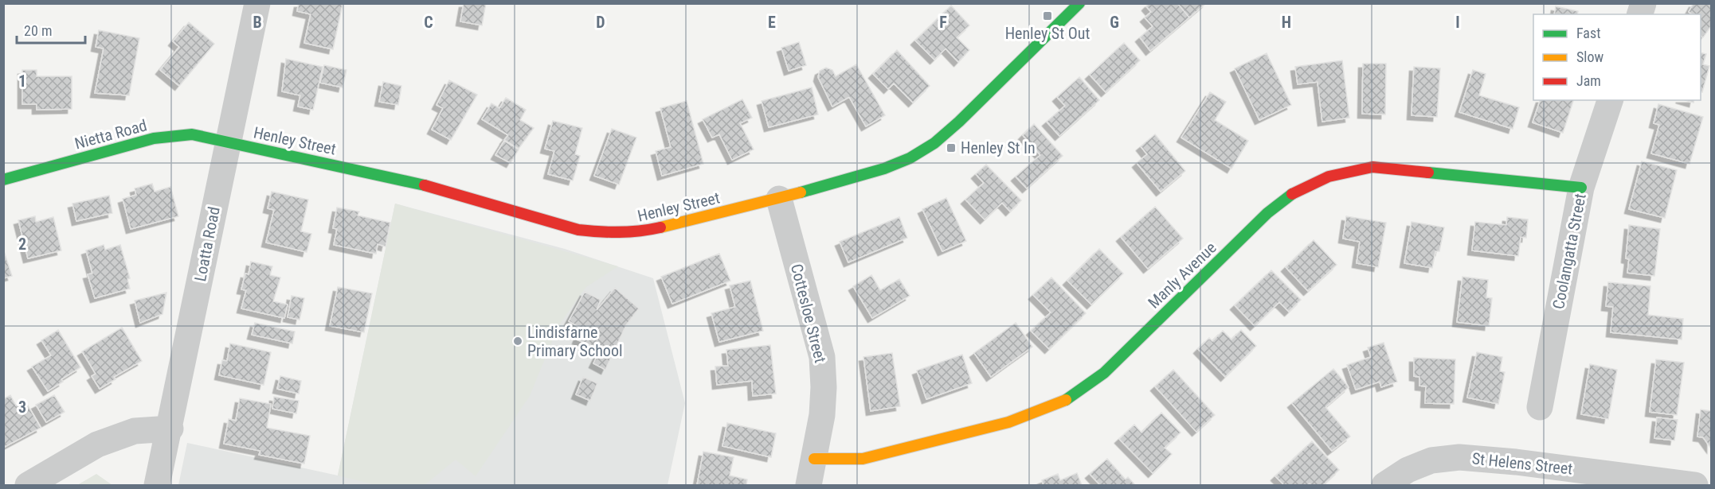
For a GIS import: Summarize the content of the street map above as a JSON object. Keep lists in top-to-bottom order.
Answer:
{
  "streets": {
    "street": [
      "Nietta Road",
      "Henley Street",
      "Loatta Road",
      "Coolangatta Street",
      "Manly Avenue",
      "Cottesloe Street",
      "St Helens Street"
    ]
  },
  "crossings": [
    ["Nietta Road", "Henley Street"],
    ["Nietta Road", "Loatta Road"],
    ["Henley Street", "Loatta Road"],
    ["Henley Street", "Cottesloe Street"],
    ["Coolangatta Street", "Manly Avenue"],
    ["Manly Avenue", "Cottesloe Street"]
  ],
  "places": {
    "transit": ["Henley St Out", "Henley St In"],
    "other": ["Lindisfarne Primary School"]
  },
  "legend": ["Fast", "Slow", "Jam"],
  "scale_bar": "20 m",
  "grid": {
    "columns": [
      "B",
      "C",
      "D",
      "E",
      "F",
      "G",
      "H",
      "I"
    ],
    "rows": ["1", "2", "3"]
  }
}
